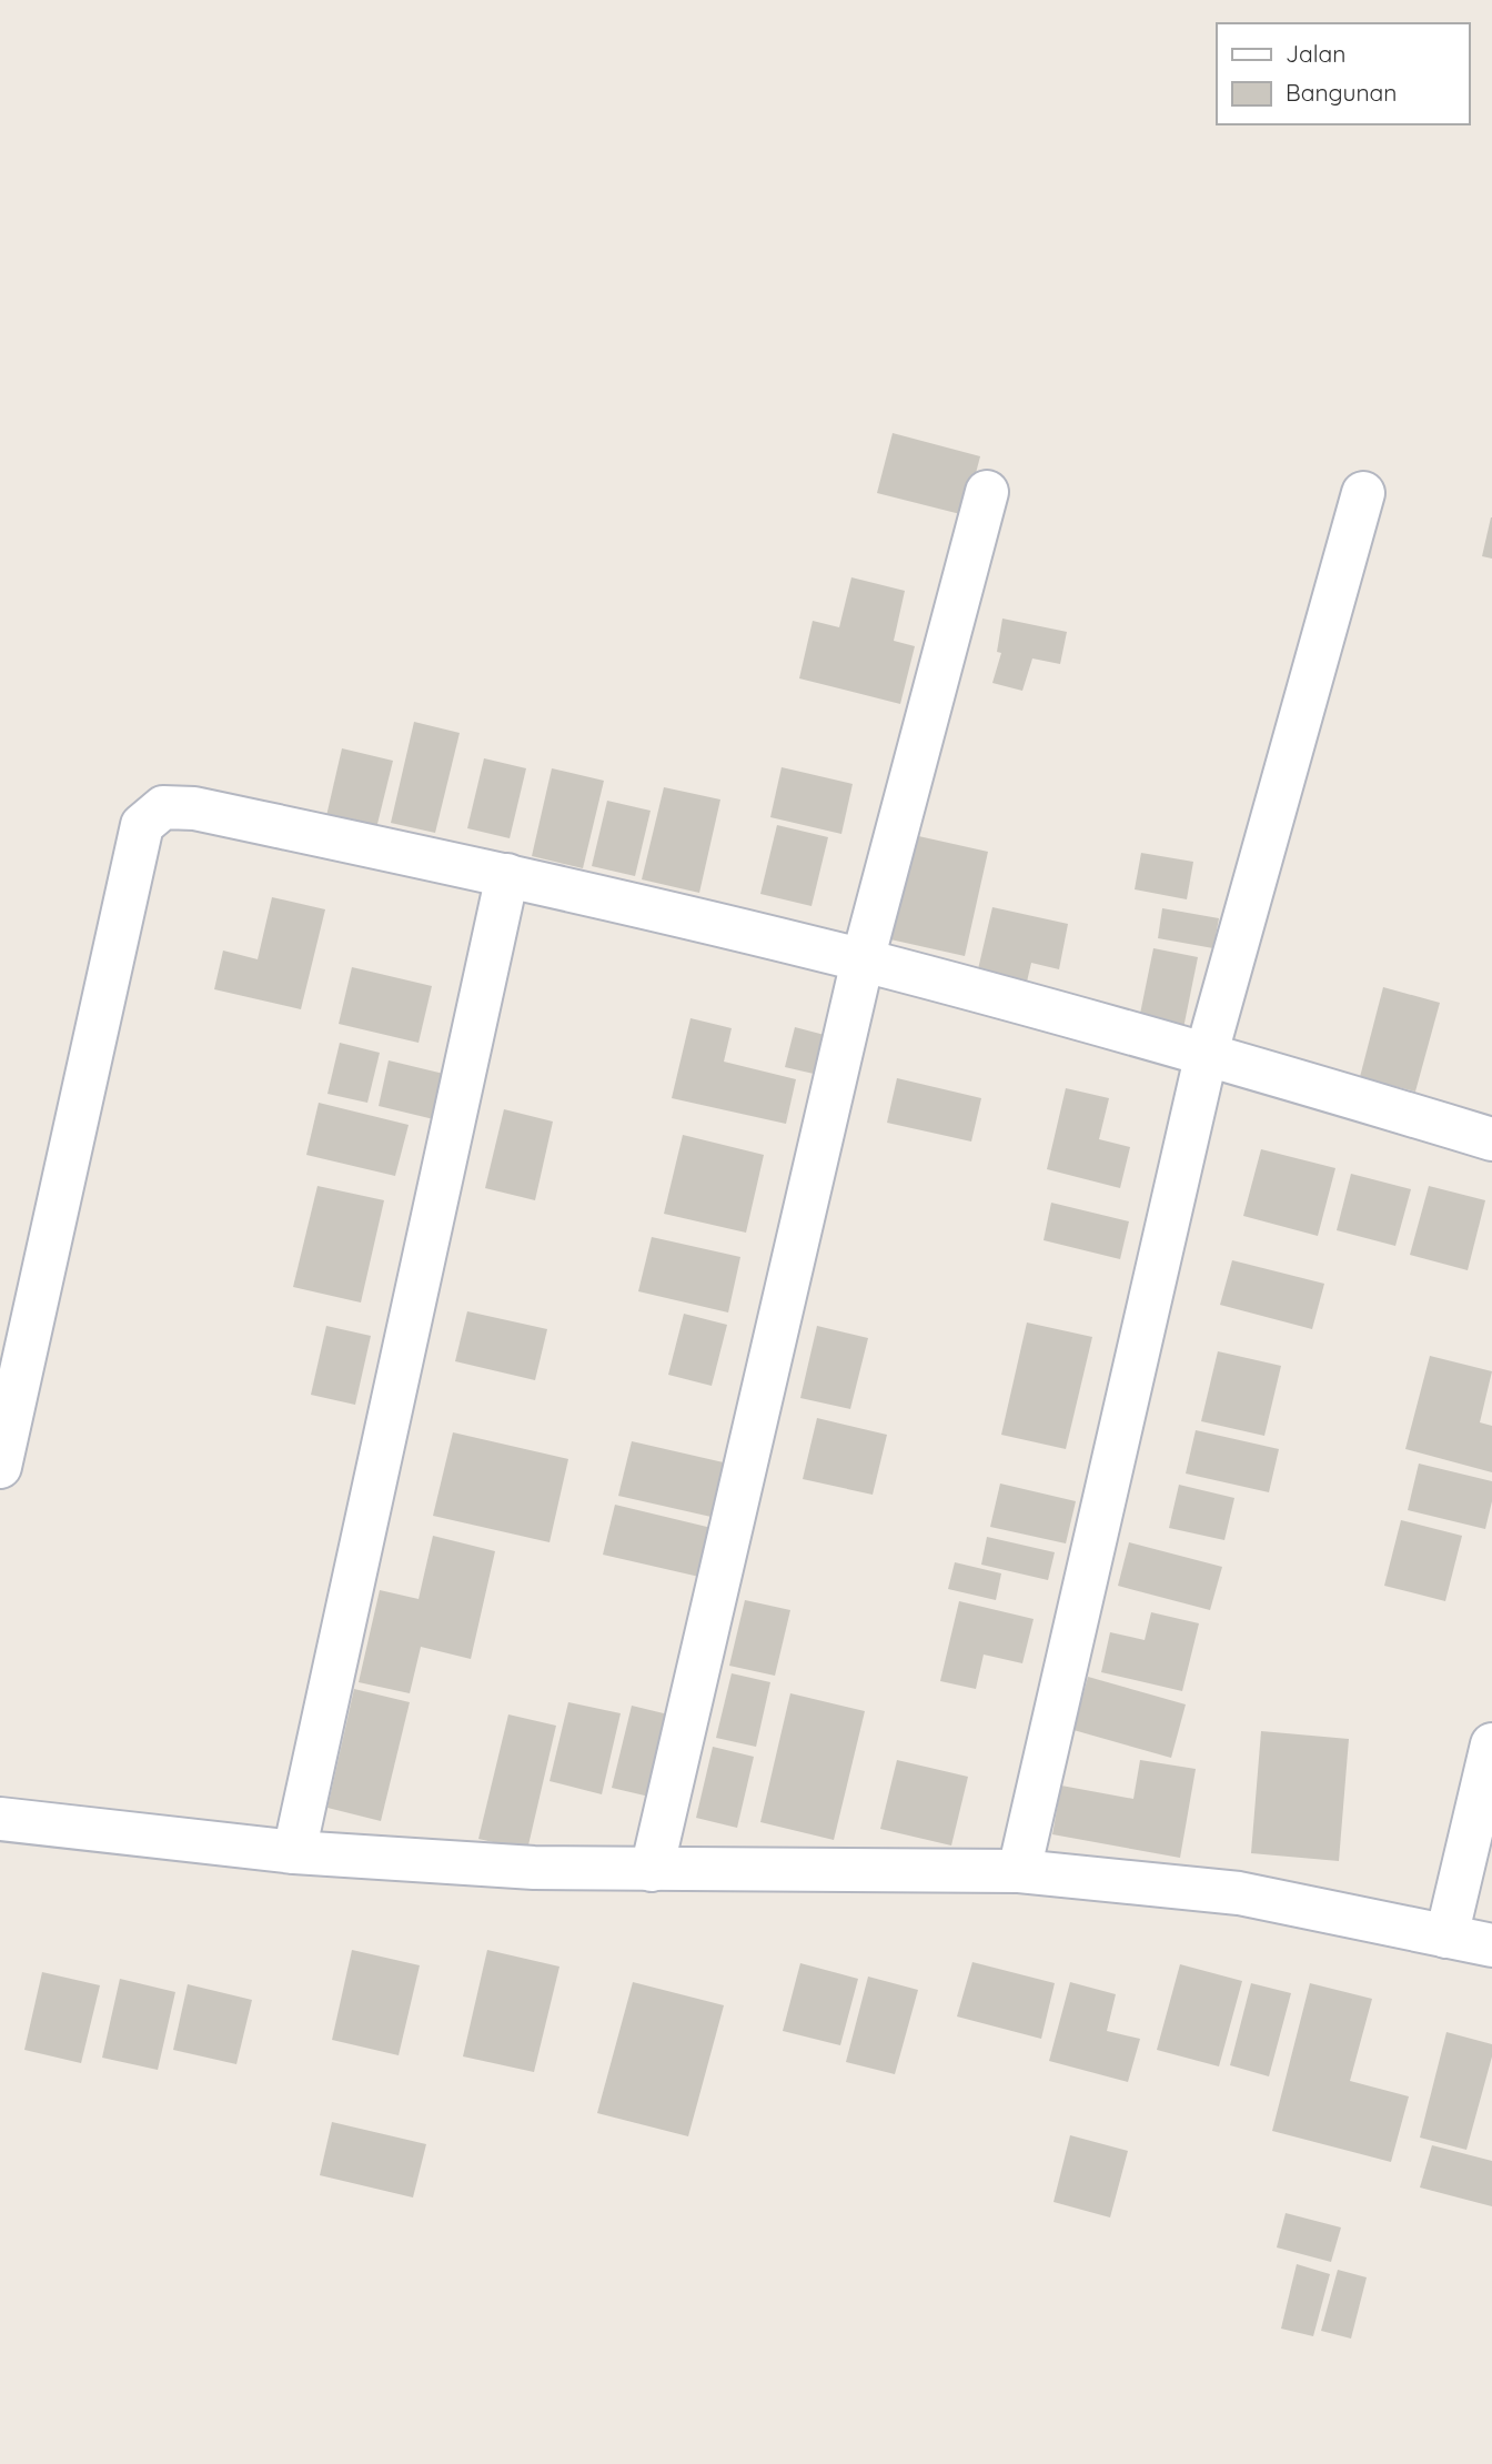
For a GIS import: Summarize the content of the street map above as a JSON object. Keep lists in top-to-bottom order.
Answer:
{
  "legend": ["Jalan", "Bangunan"]
}
